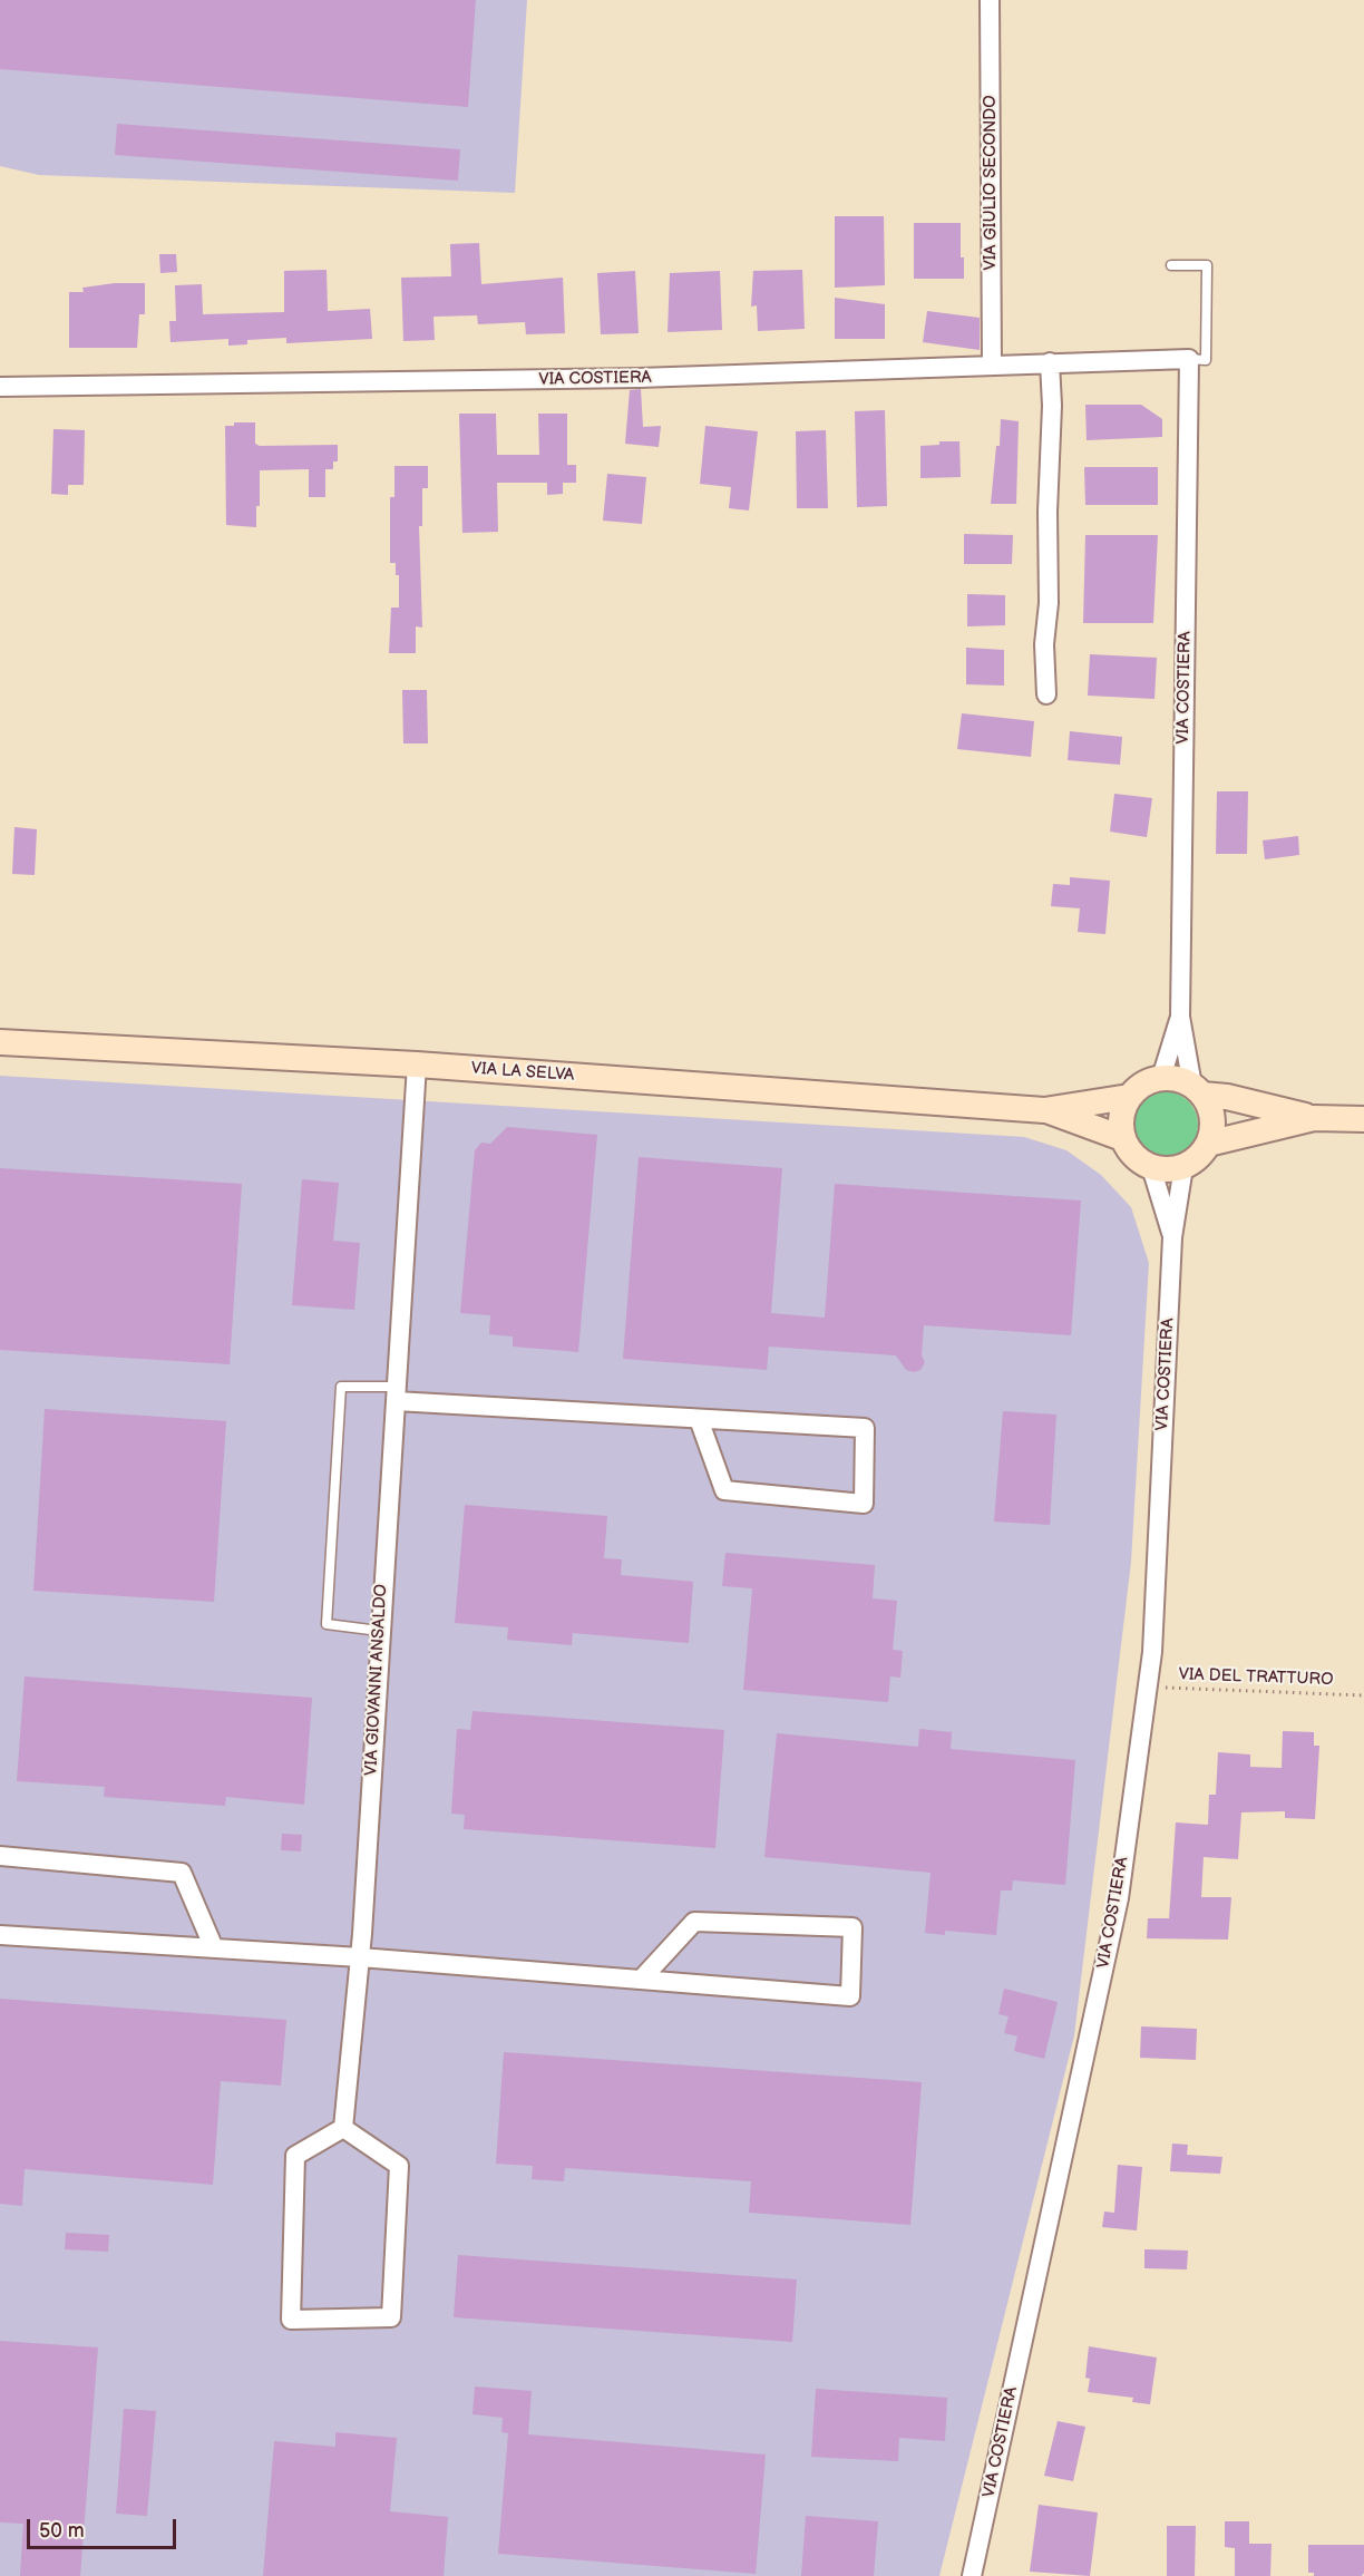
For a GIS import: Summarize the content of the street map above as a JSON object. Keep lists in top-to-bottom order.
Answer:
{
  "streets": {
    "street": [
      "VIA GIULIO SECONDO",
      "VIA COSTIERA",
      "VIA LA SELVA",
      "VIA GIOVANNI ANSALDO"
    ],
    "path": ["VIA DEL TRATTURO"]
  },
  "crossings": [
    ["VIA GIULIO SECONDO", "VIA COSTIERA"],
    ["VIA COSTIERA", "VIA LA SELVA"],
    ["VIA COSTIERA", "VIA DEL TRATTURO"],
    ["VIA LA SELVA", "VIA GIOVANNI ANSALDO"]
  ],
  "scale_bar": "50 m"
}
